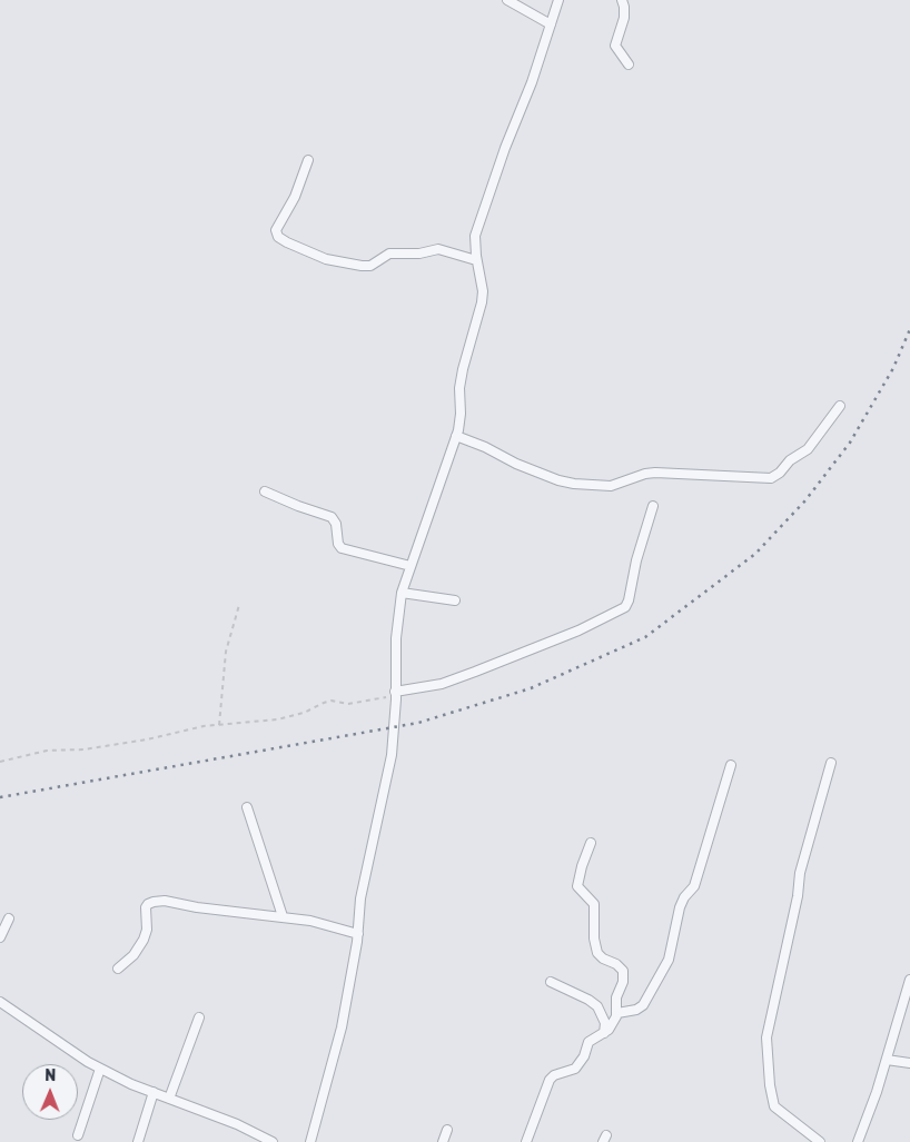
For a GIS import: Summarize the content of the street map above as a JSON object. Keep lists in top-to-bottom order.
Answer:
{
  "north": "top"
}
